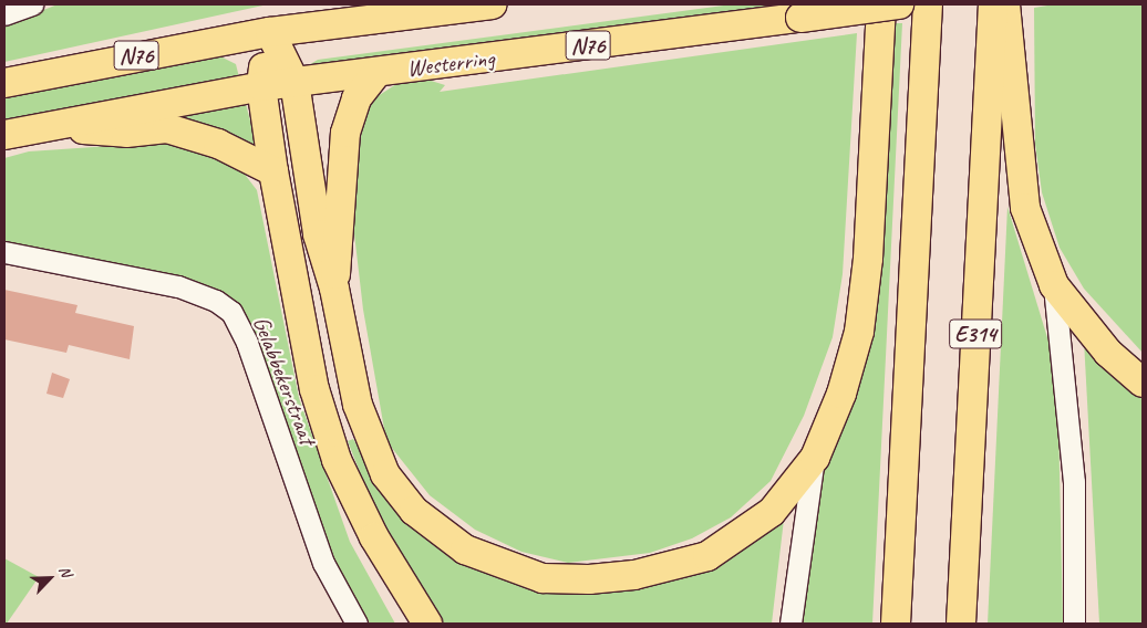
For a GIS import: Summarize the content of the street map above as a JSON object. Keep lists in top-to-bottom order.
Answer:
{
  "streets": {
    "highway": ["N76", "Westerring", "E314"],
    "street": ["Gelabbekerstraat"]
  },
  "north": "top right"
}
